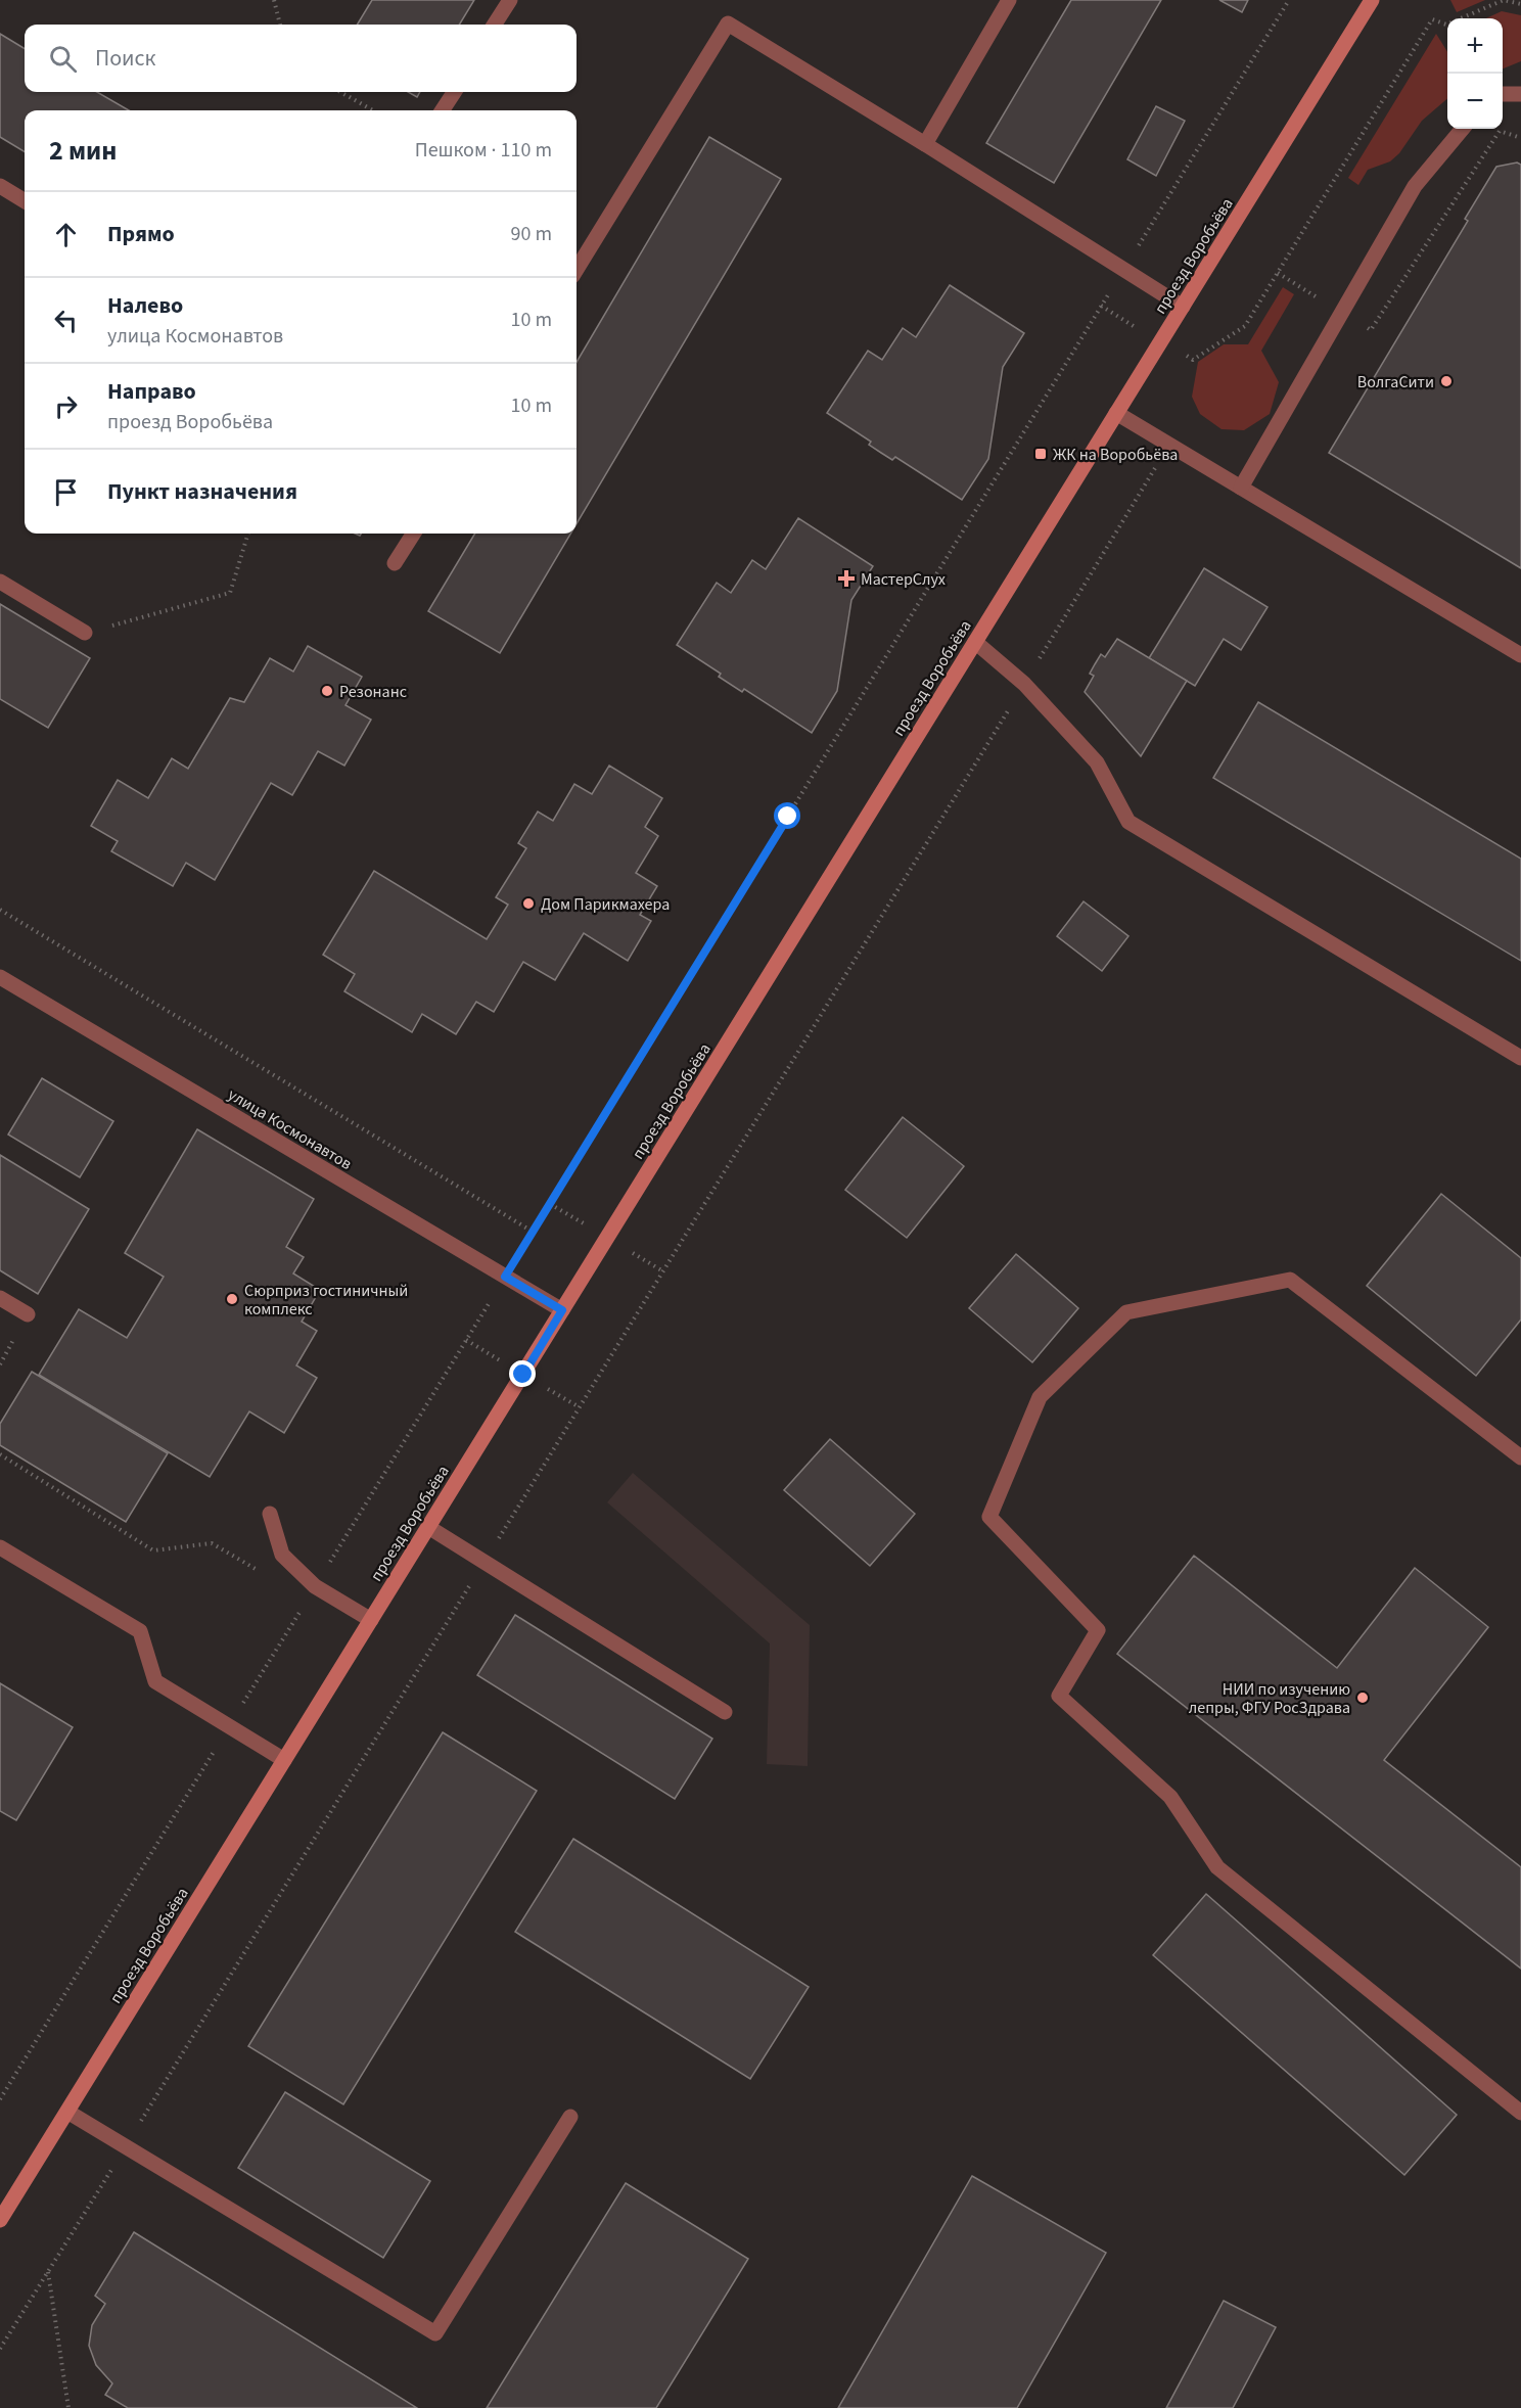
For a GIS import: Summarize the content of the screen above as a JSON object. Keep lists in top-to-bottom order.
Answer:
{
  "streets": {
    "main road": ["проезд Воробьёва"],
    "street": ["улица Космонавтов"]
  },
  "crossings": [
    ["проезд Воробьёва", "улица Космонавтов"]
  ],
  "places": {
    "other": [
      "ВолгаСити",
      "Резонанс",
      "Дом Парикмахера",
      "Сюрприз гостиничный комплекс",
      "НИИ по изучению лепры, ФГУ РосЗдрава"
    ],
    "transit": ["ЖК на Воробьёва"],
    "health": ["МастерСлух"]
  },
  "page": {
    "map_buttons": ["+", "−"],
    "search": "Поиск",
    "heading": ["2 мин", "Пешком · 110 m"],
    "list": [
      ["Прямо", "90 m"],
      ["Налево", "улица Космонавтов", "10 m"],
      ["Направо", "проезд Воробьёва", "10 m"],
      "Пункт назначения"
    ]
  }
}
